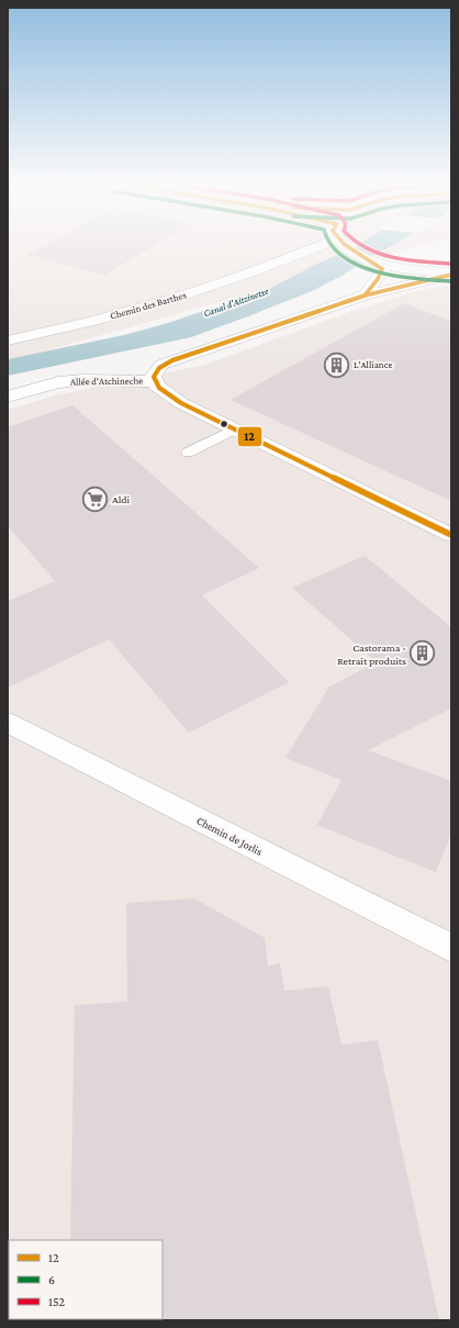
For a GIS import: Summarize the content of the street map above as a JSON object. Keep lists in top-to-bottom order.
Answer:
{
  "streets": {
    "street": ["Chemin des Barthes", "Allée d'Atchineche", "Chemin de Jorlis"]
  },
  "water": ["Canal d'Aitzinetxe"],
  "places": {
    "building": ["L'Alliance", "Castorama - Retrait produits"],
    "supermarket": ["Aldi"]
  },
  "lines": ["transit line 12", "transit line 6", "transit line 152"],
  "legend": ["12", "6", "152"]
}
